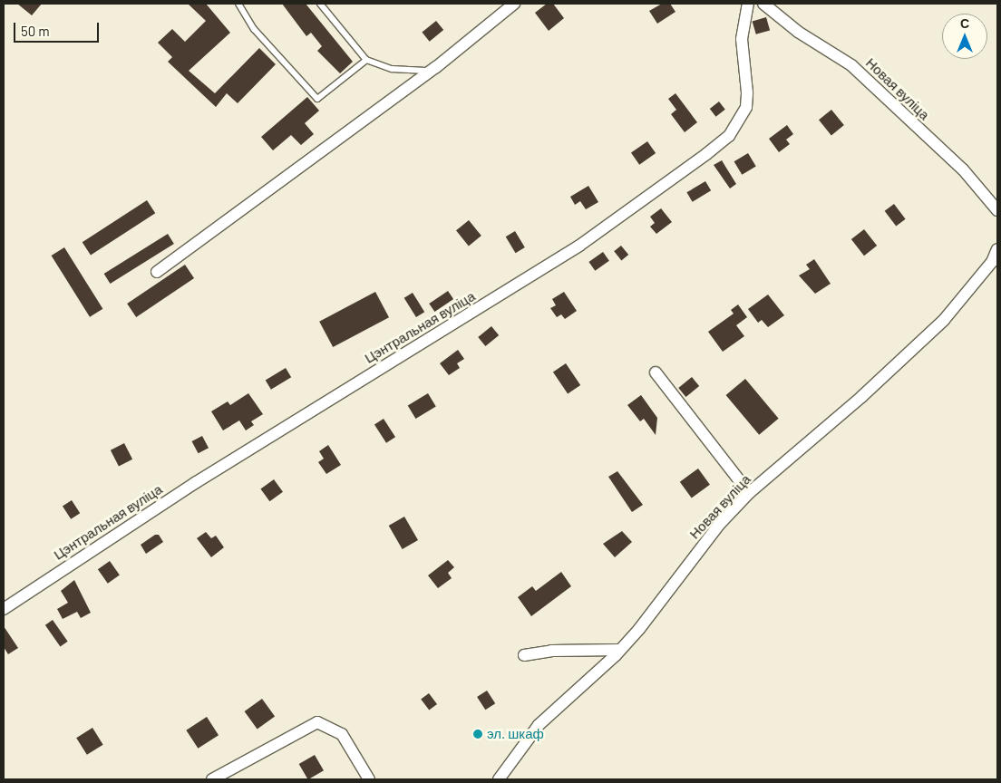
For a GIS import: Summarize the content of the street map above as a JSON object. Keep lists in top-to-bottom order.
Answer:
{
  "streets": {
    "street": ["Новая вуліца", "Цэнтральная вуліца"]
  },
  "places": ["эл. шкаф"],
  "scale_bar": "50 m",
  "north": "top"
}
